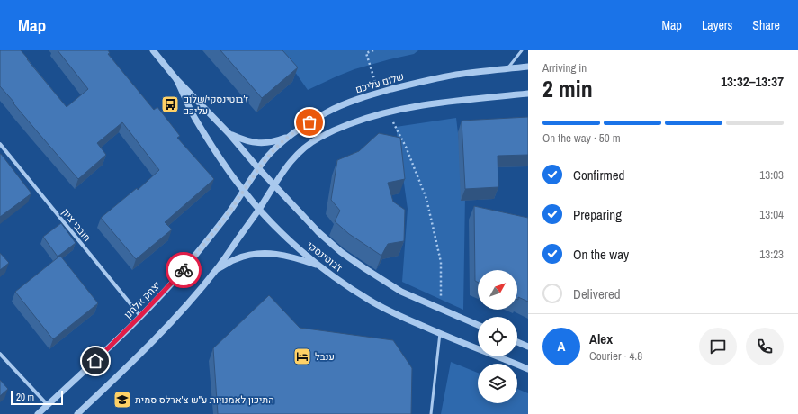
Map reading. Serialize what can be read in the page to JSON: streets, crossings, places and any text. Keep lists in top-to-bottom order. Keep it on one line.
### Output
{"streets":{"street":["שלום עליכם","חובבי ציון","ז'בוטינסקי","יצחק אלחנן"]},"crossings":[["שלום עליכם","ז'בוטינסקי"],["שלום עליכם","יצחק אלחנן"],["חובבי ציון","יצחק אלחנן"],["ז'בוטינסקי","יצחק אלחנן"]],"places":{"bus stop":["ז׳בוטינסקי/שלום עליכם"],"hotel":["ענבל"],"school or university":["התיכון לאמנויות ע\"ש צ'ארלס סמית"]},"scale_bar":"20 m","north":"top right","page":{"header":"Map","nav":["Map","Layers","Share"],"heading":["2 min","Arriving in","13:32–13:37"],"panel":["Alex","Courier · 4.8"],"bar":"On the way · 50 m","list":[["Confirmed","13:03"],["Preparing","13:04"],["On the way","13:23"],"Delivered"],"round":"A","scale":"20 m"}}
